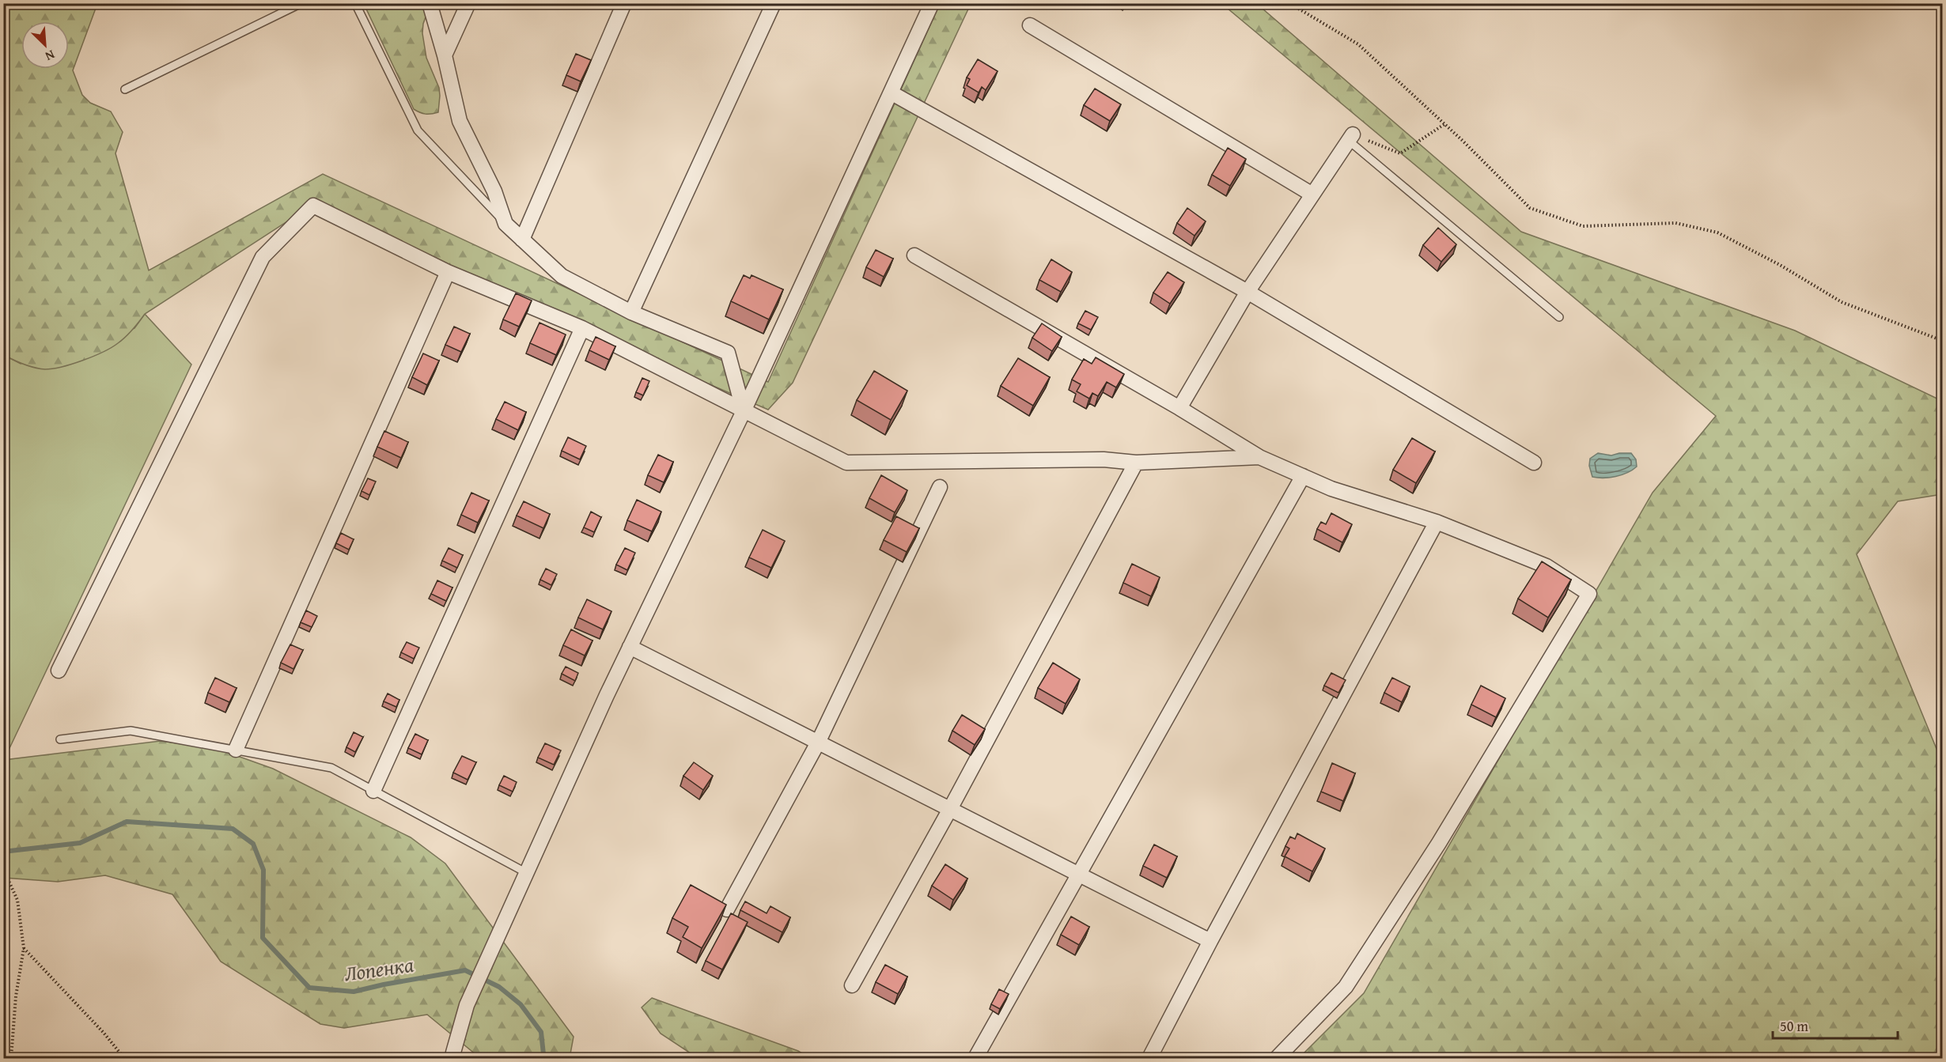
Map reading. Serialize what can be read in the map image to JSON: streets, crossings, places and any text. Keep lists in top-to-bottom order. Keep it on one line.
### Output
{"water":["Лопенка"],"scale_bar":"50 m","north":"bottom right"}
